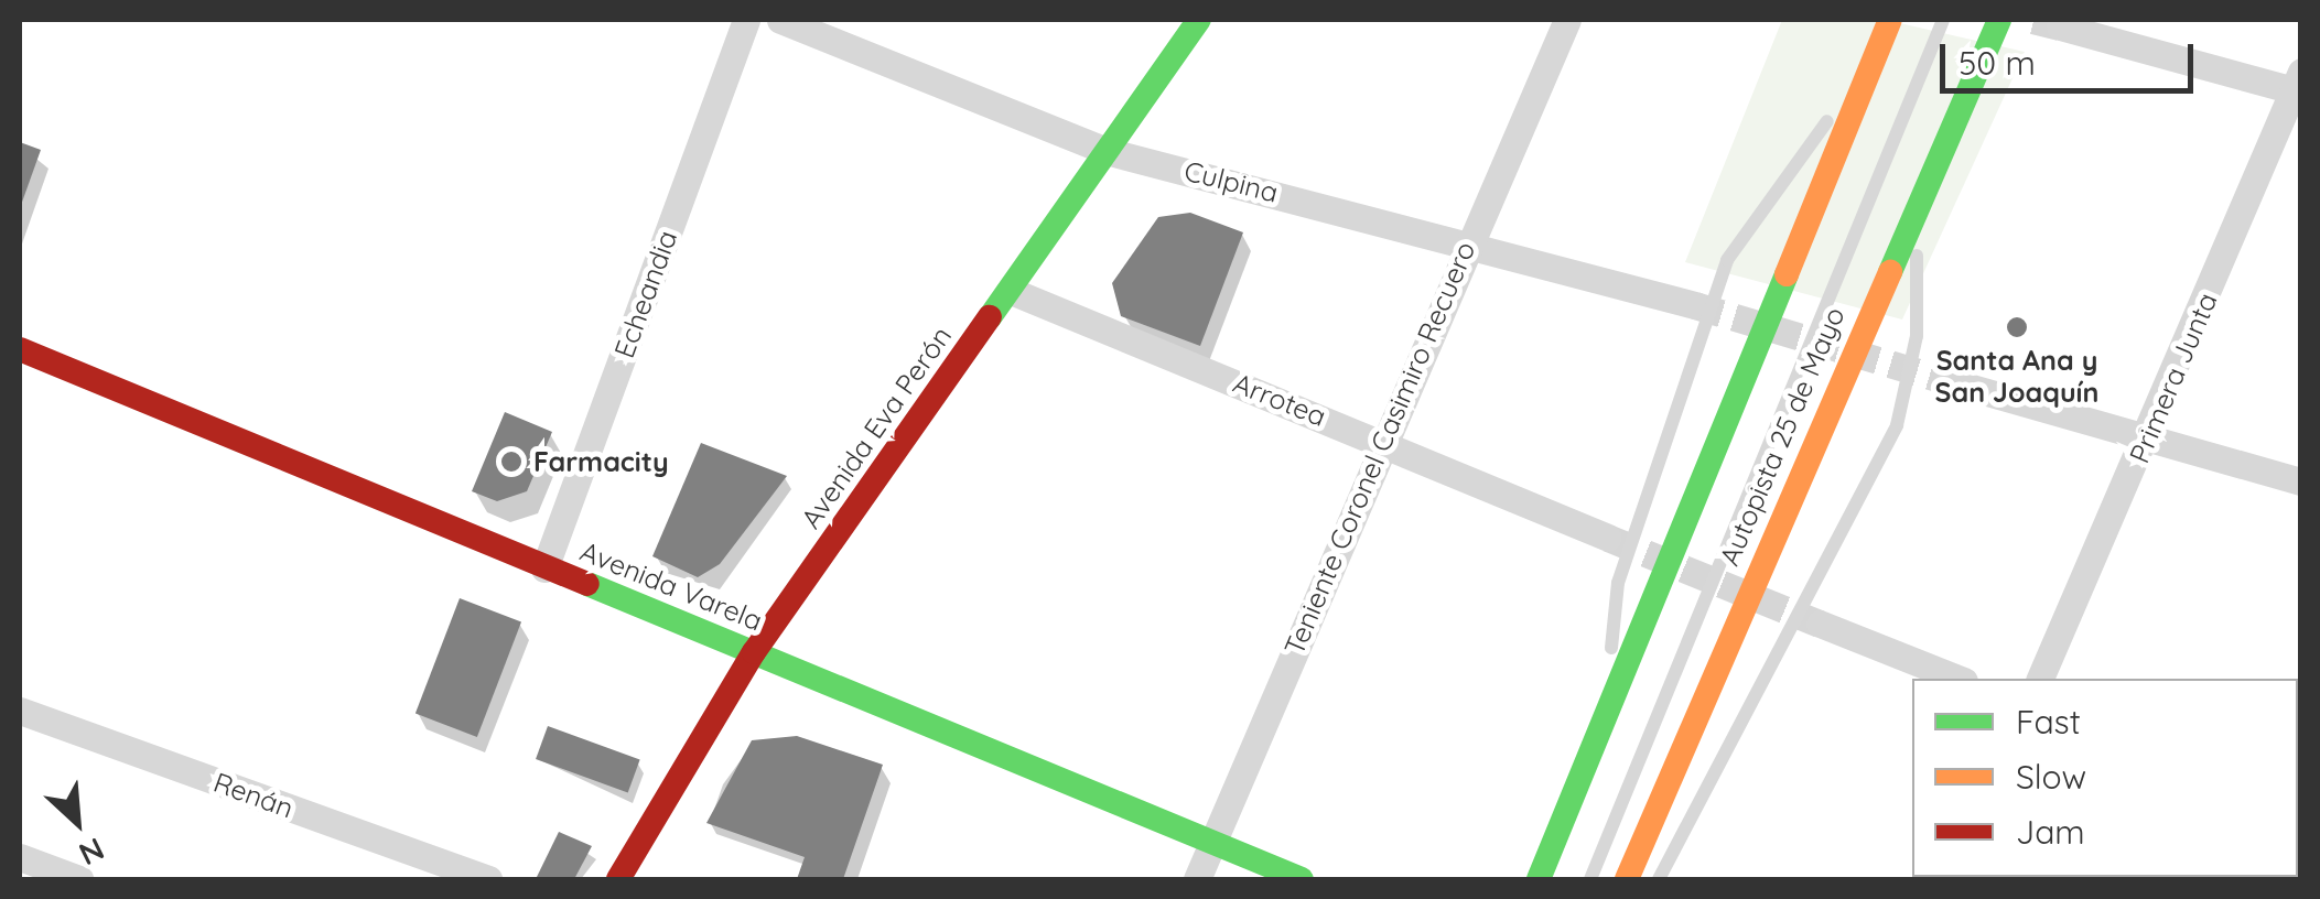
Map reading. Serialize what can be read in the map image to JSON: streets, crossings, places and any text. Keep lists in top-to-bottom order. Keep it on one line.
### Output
{"streets":{"main road":["Avenida Eva Perón","Autopista 25 de Mayo","Avenida Varela"],"street":["Culpina","Echeandia","Primera Junta","Arrotea","Teniente Coronel Casimiro Recuero","Renán"]},"crossings":[["Culpina","Avenida Eva Perón"],["Culpina","Teniente Coronel Casimiro Recuero"],["Echeandia","Avenida Varela"],["Arrotea","Avenida Eva Perón"],["Arrotea","Teniente Coronel Casimiro Recuero"],["Avenida Eva Perón","Avenida Varela"],["Teniente Coronel Casimiro Recuero","Avenida Varela"]],"places":["Santa Ana y San Joaquín","Farmacity"],"legend":["Fast","Slow","Jam"],"scale_bar":"50 m","north":"bottom right"}
